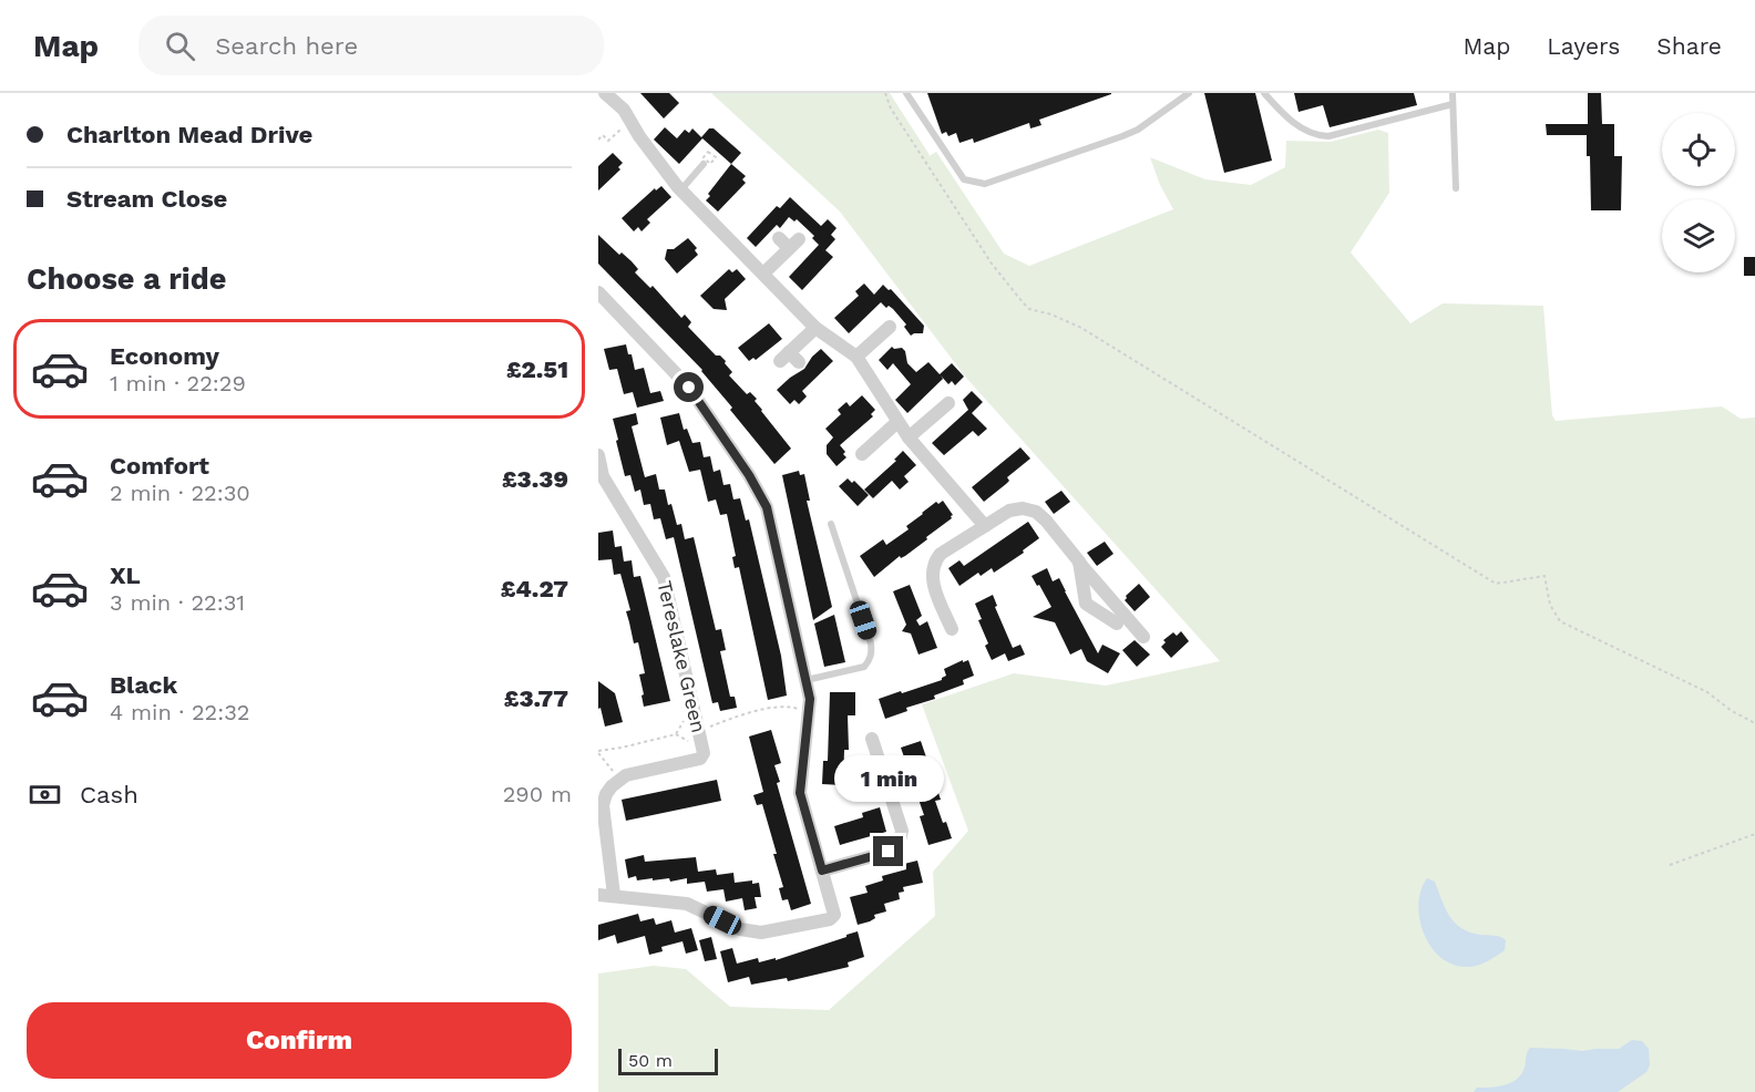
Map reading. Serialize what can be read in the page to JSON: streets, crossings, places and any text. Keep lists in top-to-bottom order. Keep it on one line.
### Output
{"streets":{"street":["Tereslake Green"]},"scale_bar":"50 m","page":{"header":"Map","search":"Search here","nav":["Map","Layers","Share"],"banner":["Charlton Mead Drive","Stream Close"],"heading":"Choose a ride","list":[{"name":"Economy","note":"1 min · 22:29","value":"£2.51"},{"name":"Comfort","note":"2 min · 22:30","value":"£3.39"},{"name":"XL","note":"3 min · 22:31","value":"£4.27"},{"name":"Black","note":"4 min · 22:32","value":"£3.77"}],"bubble":"1 min","pay":["Cash","290 m"],"buttons":"Confirm","scale":"50 m"}}
